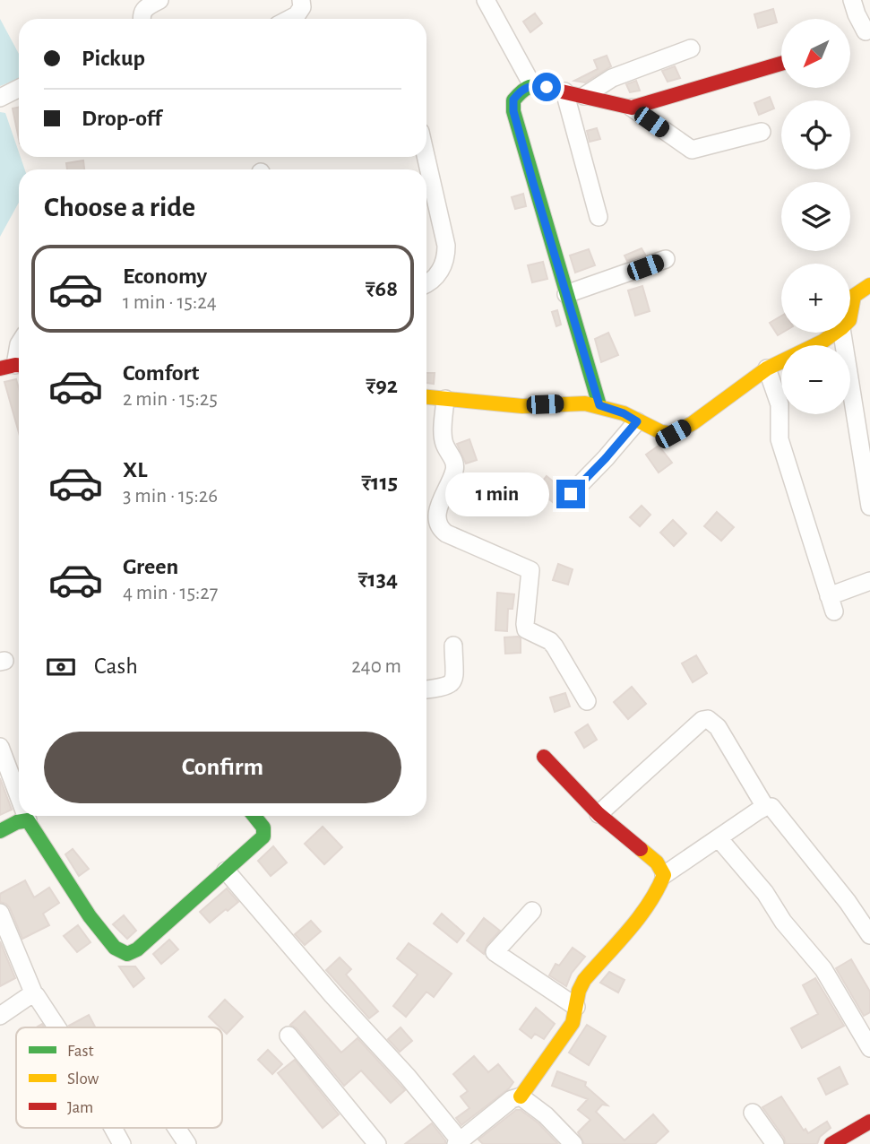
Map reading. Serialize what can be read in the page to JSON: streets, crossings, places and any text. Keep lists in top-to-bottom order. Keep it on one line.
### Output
{"legend":["Fast","Slow","Jam"],"north":"bottom left","page":{"map_buttons":["+","−"],"banner":["Pickup","Drop-off"],"heading":"Choose a ride","list":[{"name":"Economy","note":"1 min · 15:24","value":"₹68"},{"name":"Comfort","note":"2 min · 15:25","value":"₹92"},{"name":"XL","note":"3 min · 15:26","value":"₹115"},{"name":"Green","note":"4 min · 15:27","value":"₹134"}],"bubble":"1 min","pay":["Cash","240 m"],"buttons":"Confirm"}}
